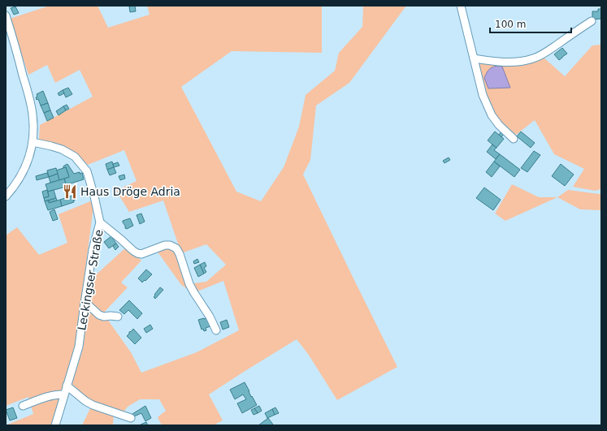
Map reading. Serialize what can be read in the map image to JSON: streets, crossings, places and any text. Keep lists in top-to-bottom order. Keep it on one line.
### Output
{"streets":{"street":["Leckingser Straße"]},"places":{"restaurant":["Haus Dröge Adria"]},"scale_bar":"100 m"}
